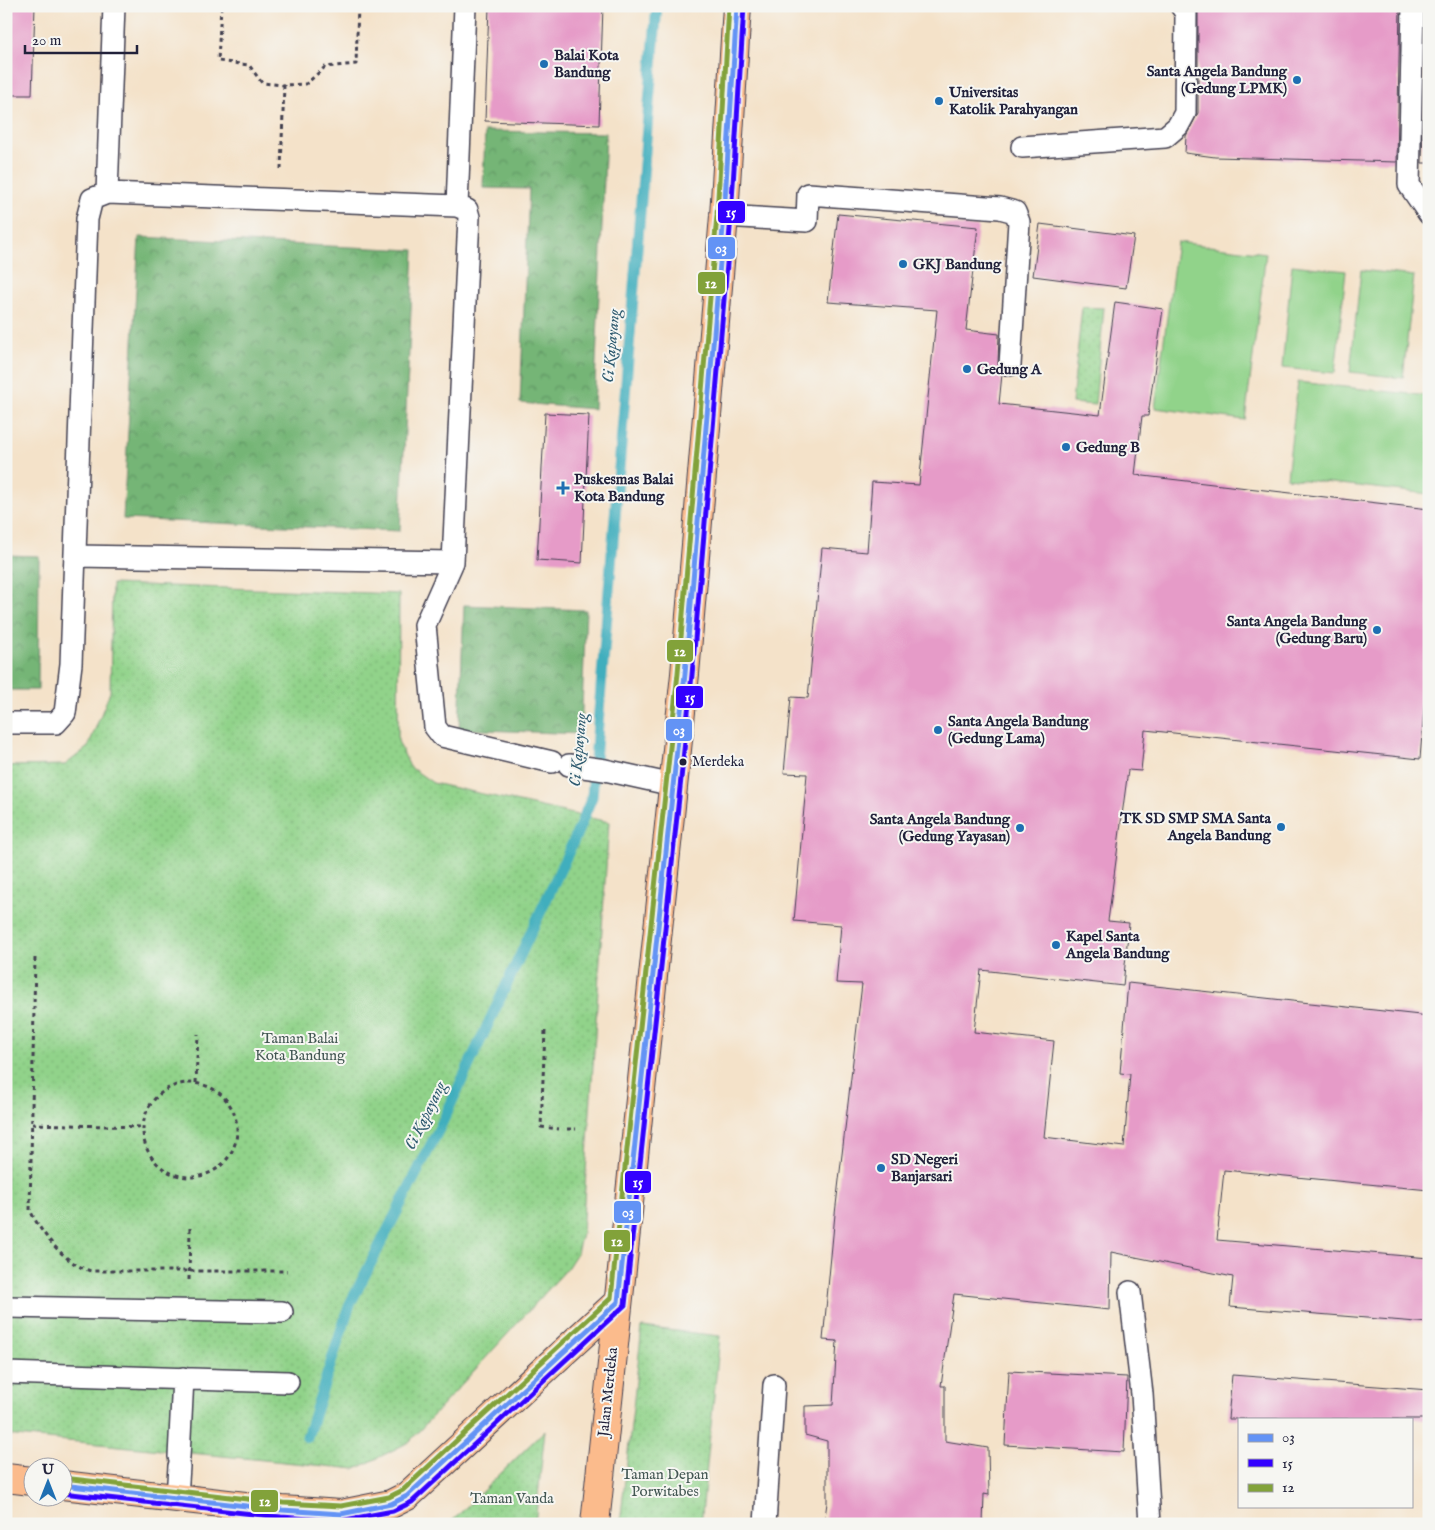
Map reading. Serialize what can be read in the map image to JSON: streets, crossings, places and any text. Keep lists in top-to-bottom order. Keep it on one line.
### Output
{"streets":{"main road":["Jalan Merdeka"]},"water":["Ci Kapayang"],"parks":["Taman Balai Kota Bandung","Taman Depan Porwitabes","Taman Vanda"],"places":{"other":["Balai Kota Bandung","Santa Angela Bandung (Gedung LPMK)","Universitas Katolik Parahyangan","GKJ Bandung","Gedung A","Gedung B","Santa Angela Bandung (Gedung Baru)","Santa Angela Bandung (Gedung Lama)","Merdeka","TK SD SMP SMA Santa Angela Bandung","Santa Angela Bandung (Gedung Yayasan)","Kapel Santa Angela Bandung","SD Negeri Banjarsari"],"health":["Puskesmas Balai Kota Bandung"]},"lines":["transit line 03","transit line 15","transit line 12"],"legend":["03","15","12"],"scale_bar":"20 m","north":"top"}
